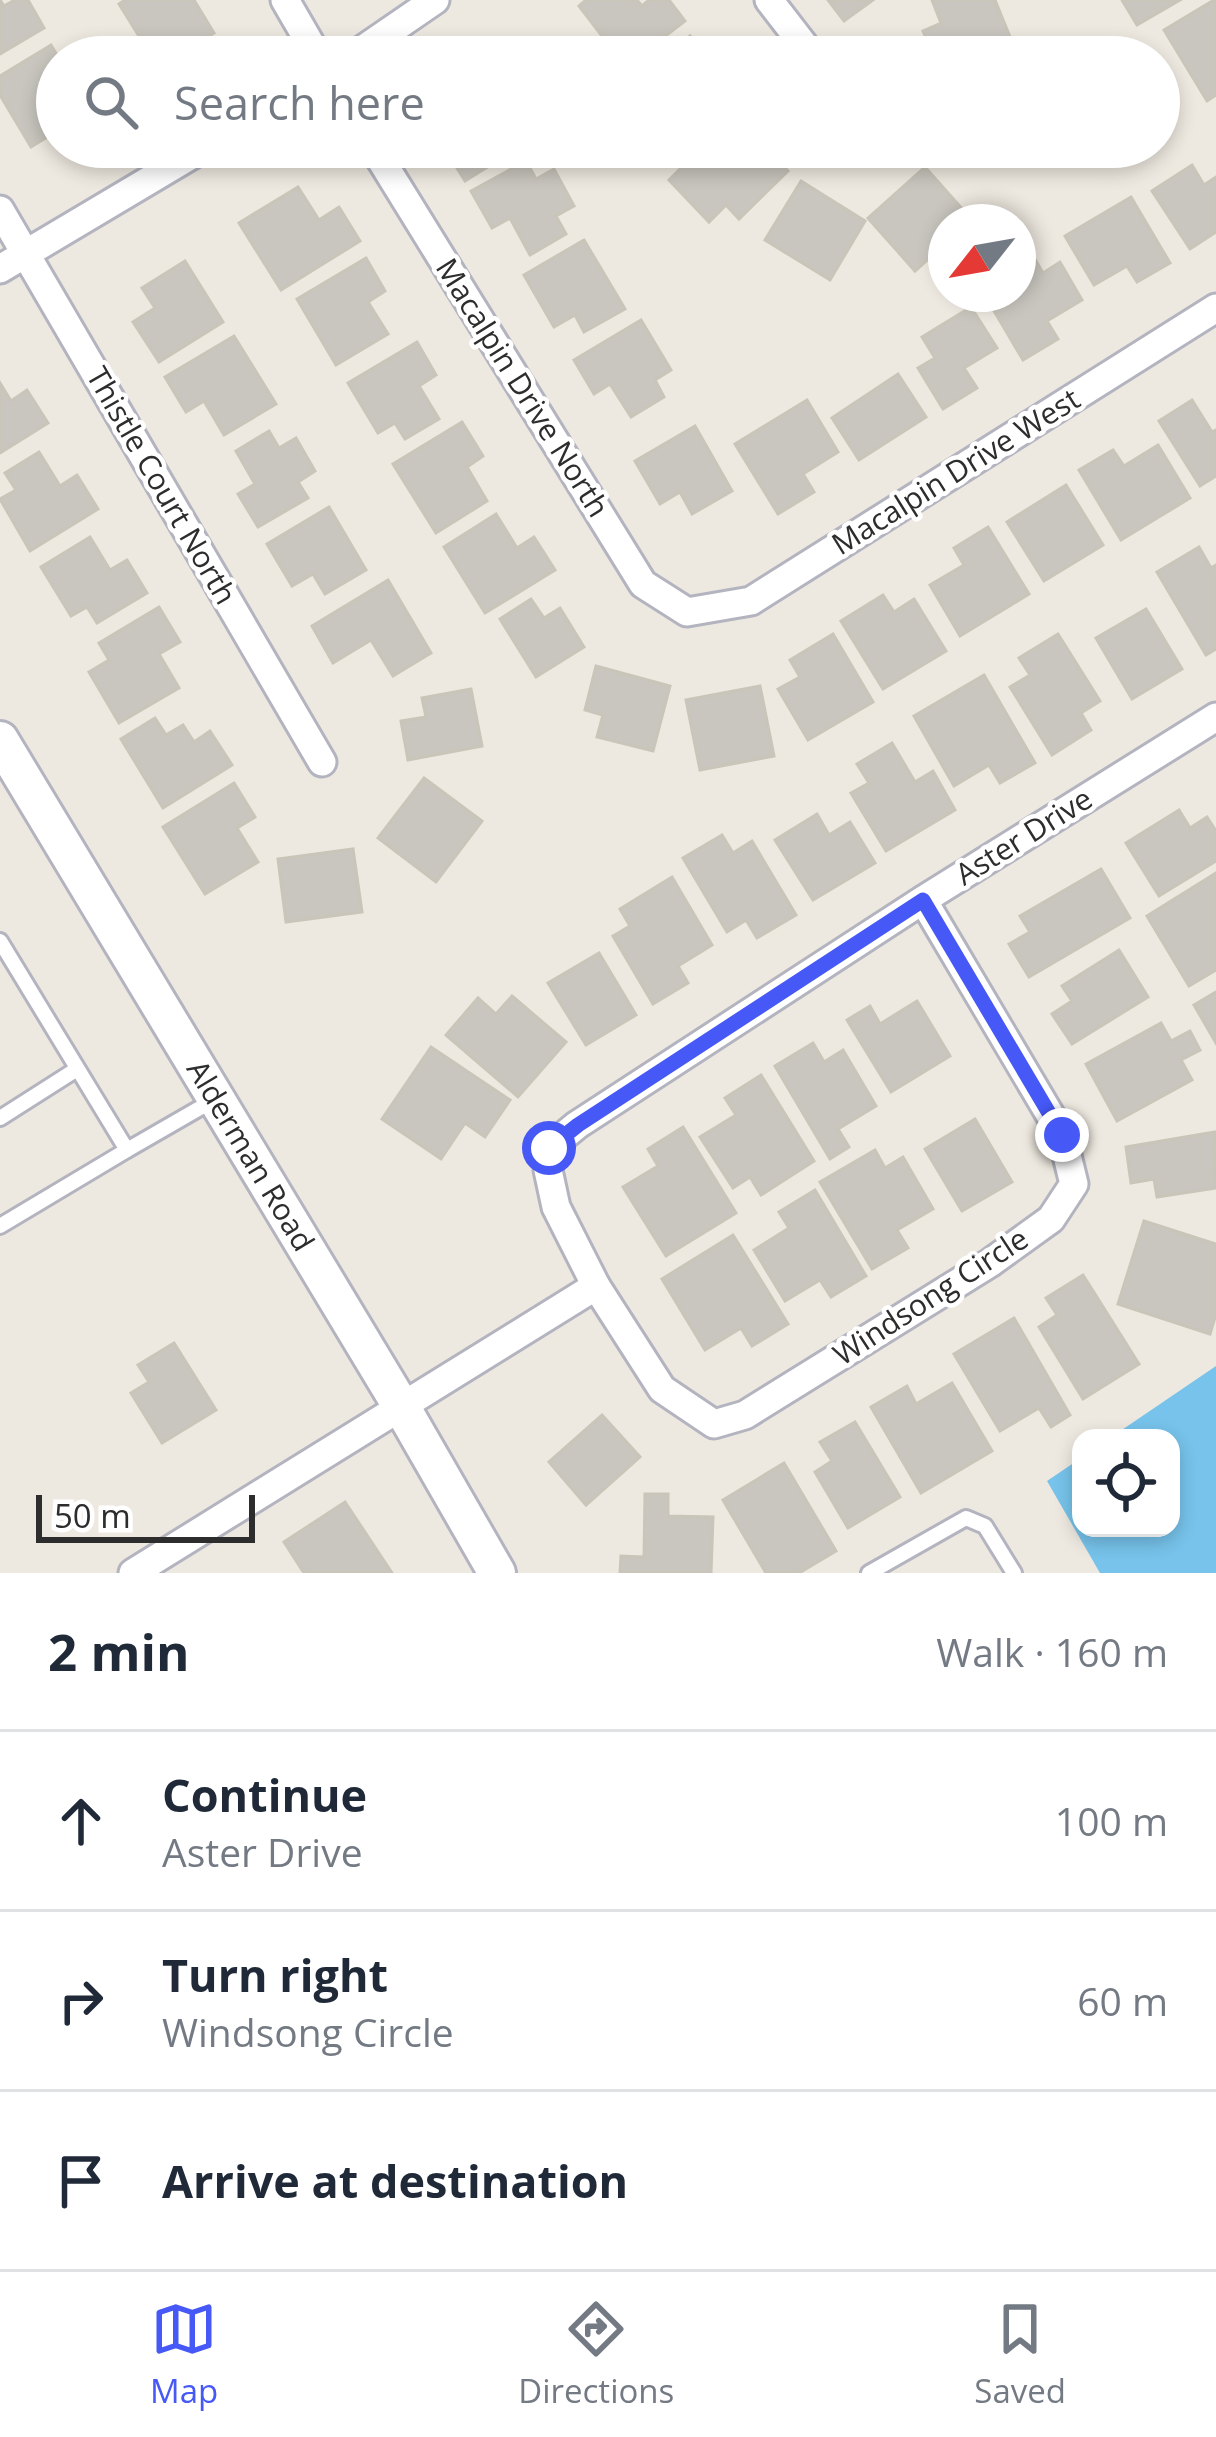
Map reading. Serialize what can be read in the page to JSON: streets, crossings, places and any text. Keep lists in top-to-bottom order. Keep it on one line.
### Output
{"streets":{"street":["Macalpin Drive North","Macalpin Drive West","Thistle Court North","Aster Drive","Alderman Road","Windsong Circle"]},"crossings":[["Macalpin Drive North","Macalpin Drive West"],["Aster Drive","Windsong Circle"]],"scale_bar":"50 m","north":"bottom left","page":{"search":"Search here","scale":"50 m","heading":["2 min","Walk · 160 m"],"list":[["Continue","Aster Drive","100 m"],["Turn right","Windsong Circle","60 m"],"Arrive at destination"],"nav":["Map","Directions","Saved"]}}
